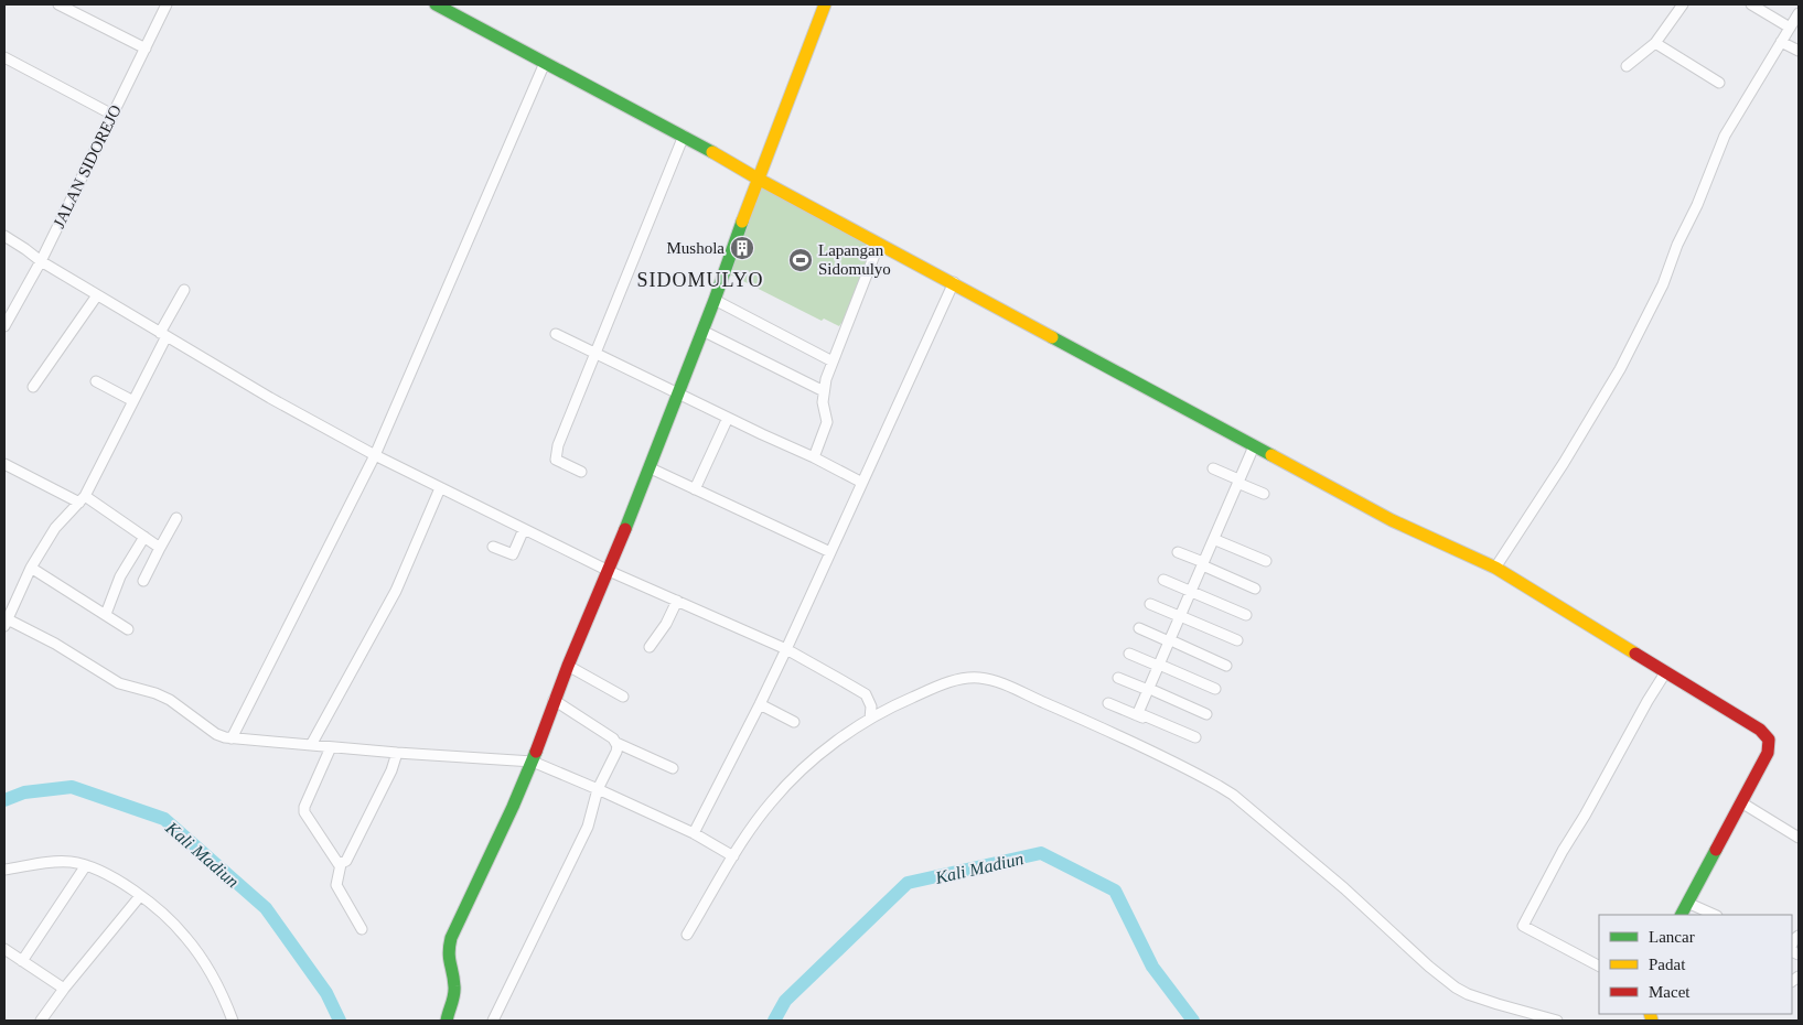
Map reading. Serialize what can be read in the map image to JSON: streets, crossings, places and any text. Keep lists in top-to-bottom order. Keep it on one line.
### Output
{"streets":{"street":["JALAN SIDOREJO"]},"districts":["SIDOMULYO"],"water":["Kali Madiun"],"places":{"building":["Mushola"],"sports":["Lapangan Sidomulyo"]},"legend":["Lancar","Padat","Macet"]}
